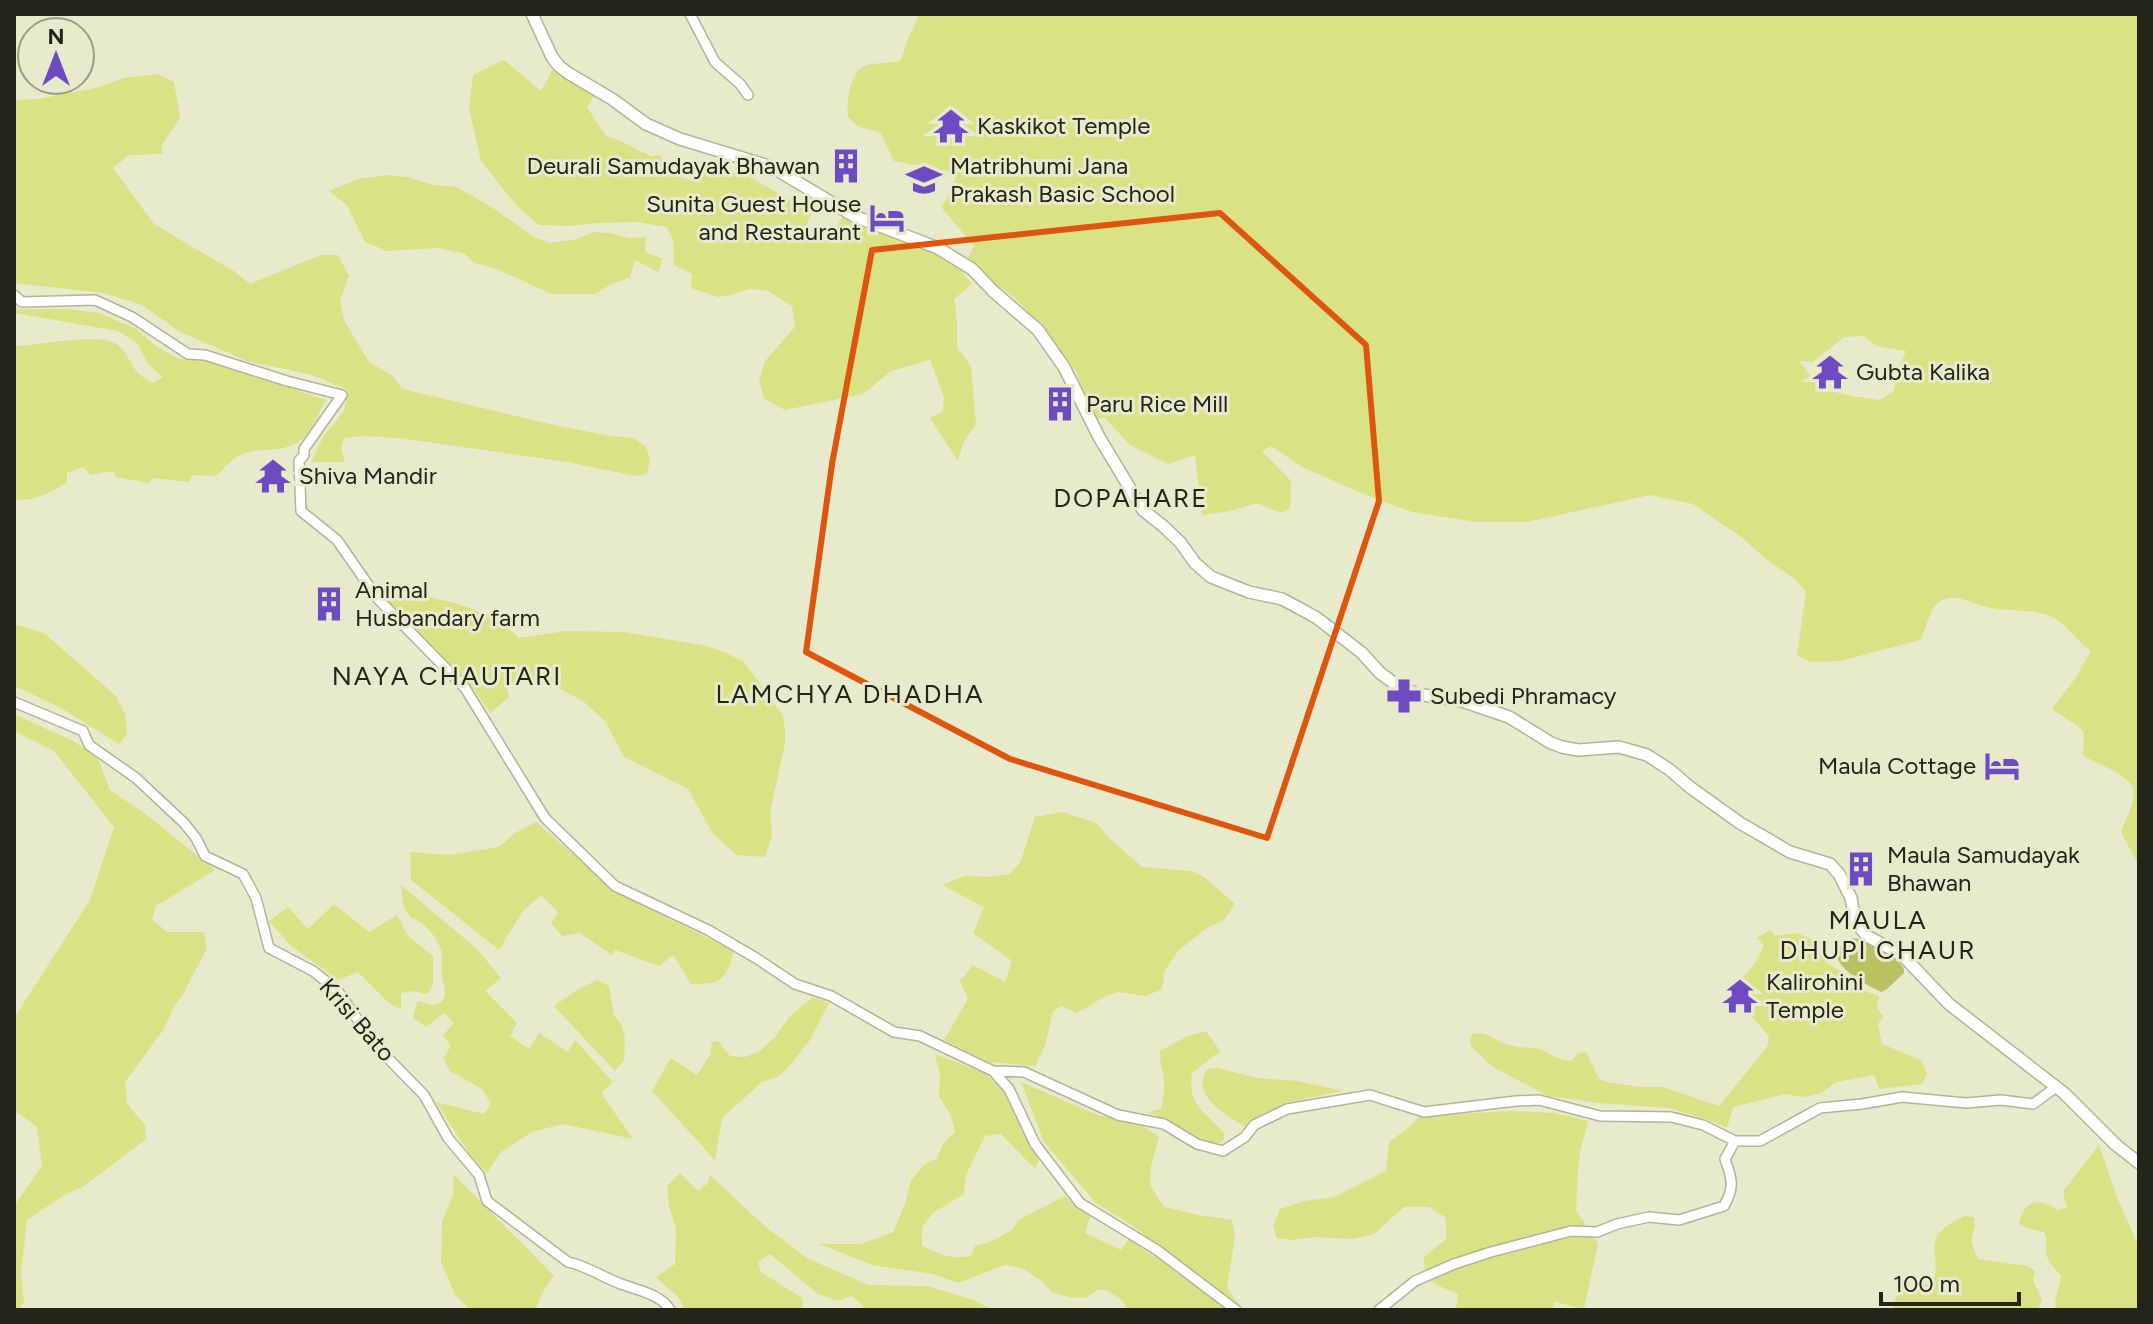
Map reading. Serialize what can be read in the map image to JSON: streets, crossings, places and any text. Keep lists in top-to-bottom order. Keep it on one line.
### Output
{"streets":{"street":["Krisi Bato"]},"districts":["DOPAHARE","NAYA CHAUTARI","LAMCHYA DHADHA","MAULA DHUPI CHAUR"],"places":{"temple":["Kaskikot Temple","Gubta Kalika","Shiva Mandir","Kalirohini Temple"],"building":["Deurali Samudayak Bhawan","Paru Rice Mill","Animal Husbandary farm","Maula Samudayak Bhawan"],"school or university":["Matribhumi Jana Prakash Basic School"],"hotel":["Sunita Guest House and Restaurant","Maula Cottage"],"pharmacy":["Subedi Phramacy"]},"scale_bar":"100 m","north":"top"}
